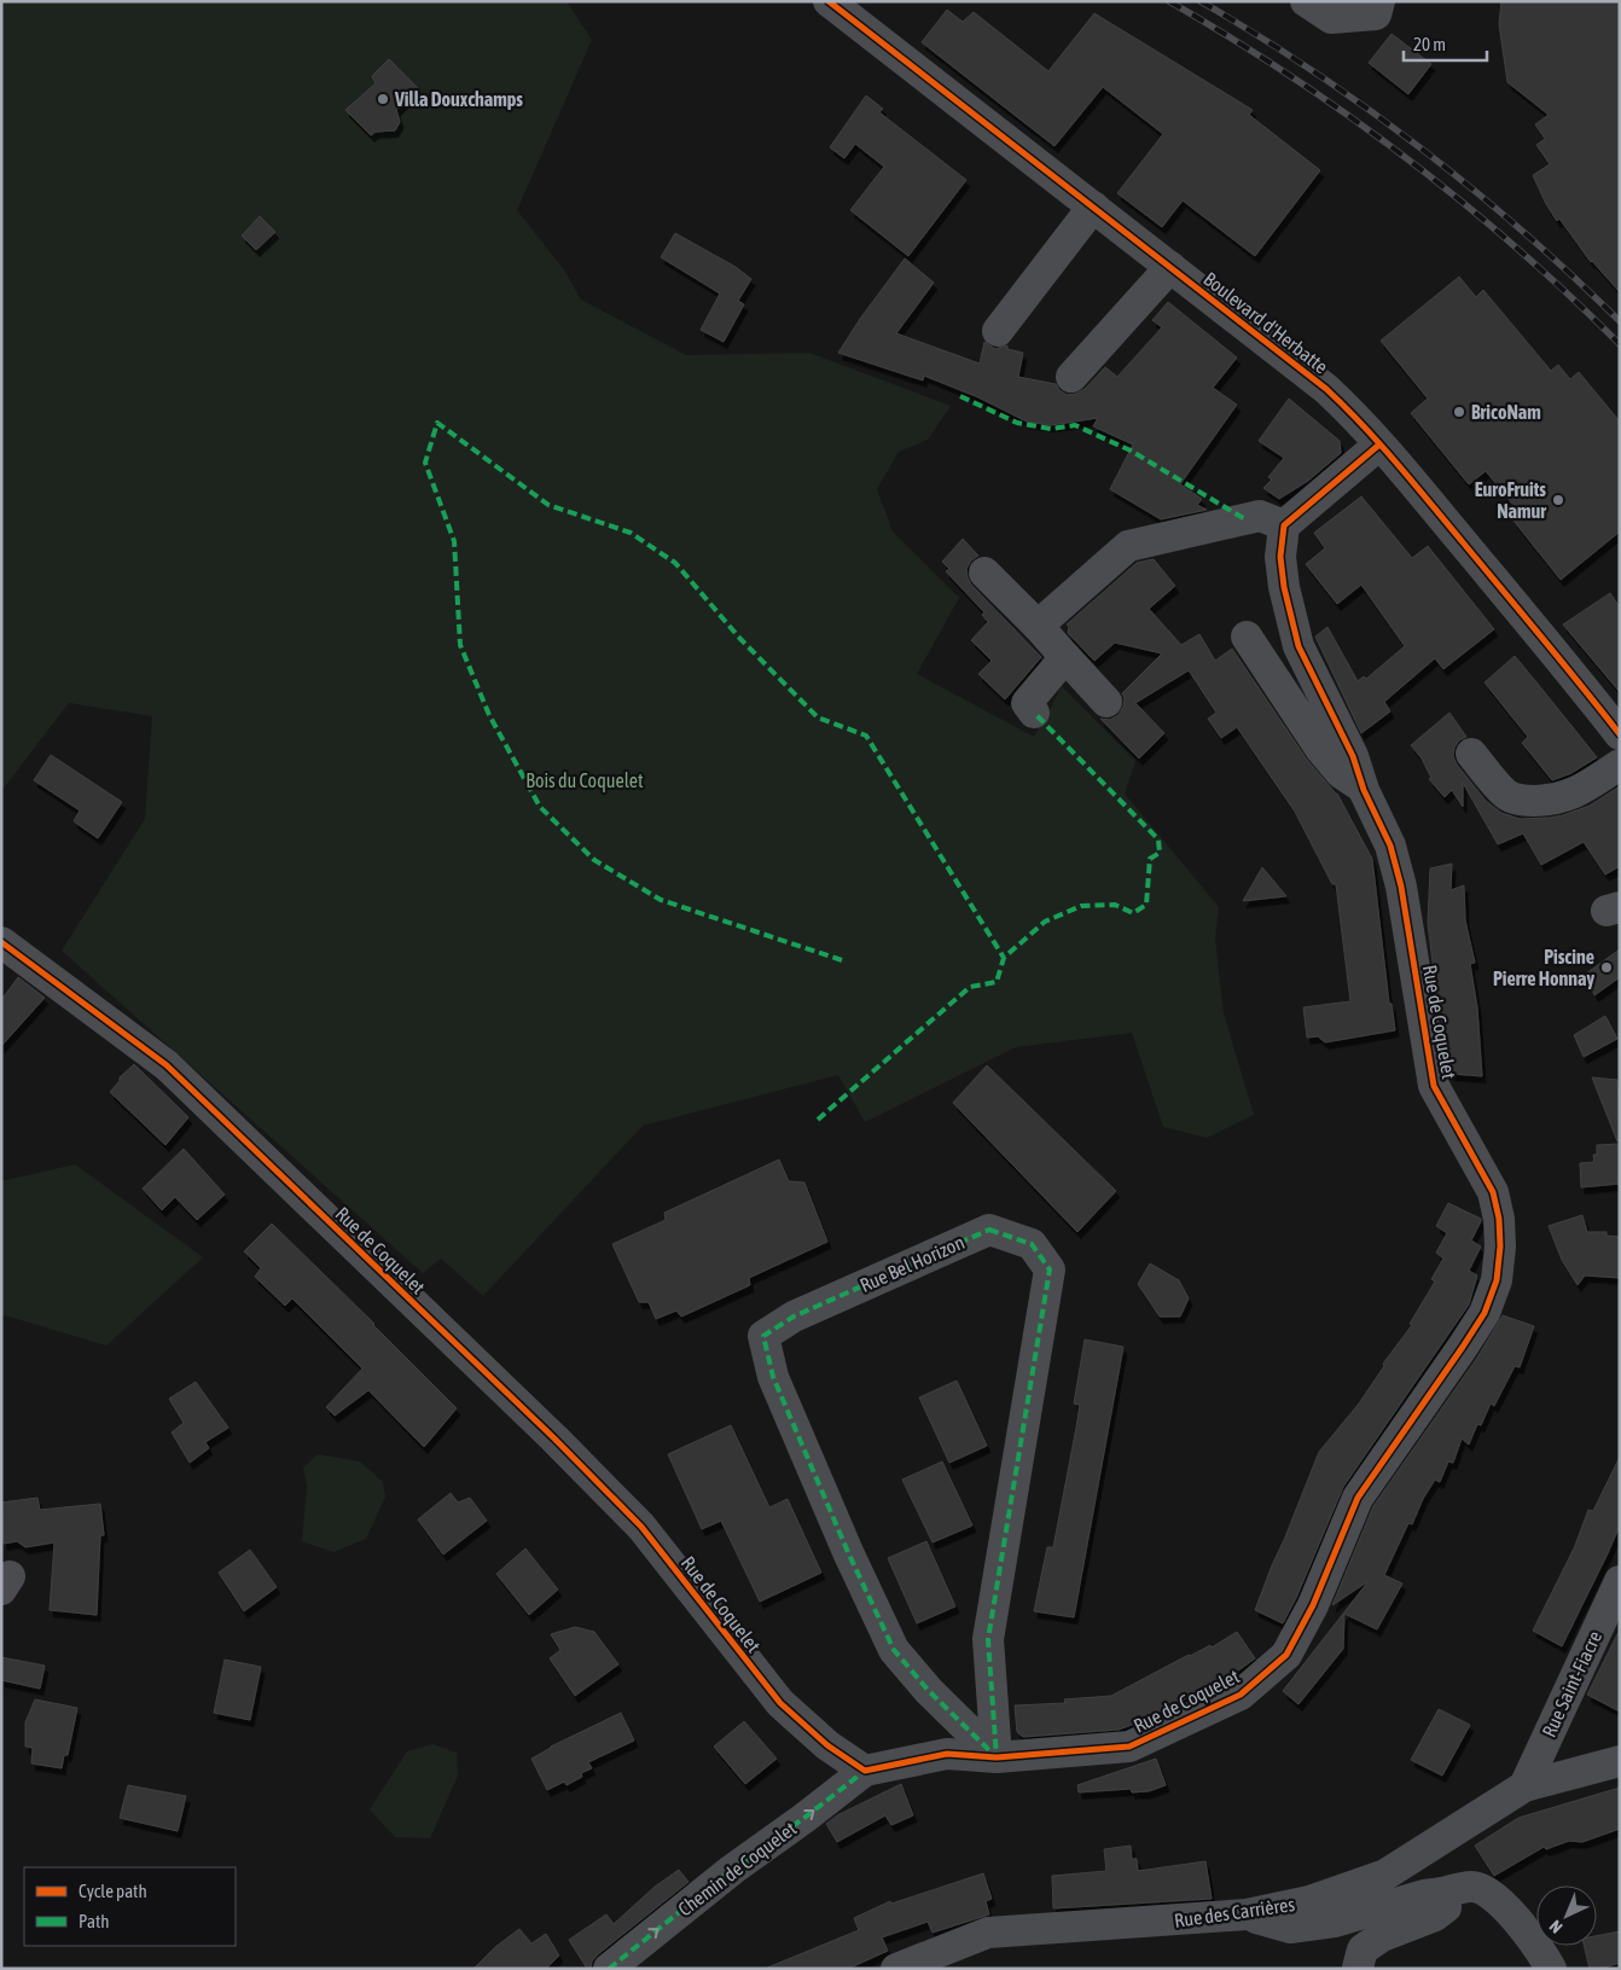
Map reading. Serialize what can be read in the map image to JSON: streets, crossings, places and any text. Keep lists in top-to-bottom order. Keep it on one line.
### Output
{"streets":{"street":["Boulevard d'Herbatte","Rue de Coquelet","Rue Bel Horizon","Rue Saint-Fiacre","Chemin de Coquelet","Rue des Carrières"]},"crossings":[["Rue de Coquelet","Rue Bel Horizon"],["Rue de Coquelet","Chemin de Coquelet"],["Rue Saint-Fiacre","Rue des Carrières"]],"one_way":["Chemin de Coquelet"],"parks":["Bois du Coquelet"],"places":["Villa Douxchamps","BricoNam","EuroFruits Namur","Piscine Pierre Honnay"],"legend":["Cycle path","Path"],"scale_bar":"20 m","north":"bottom left"}
